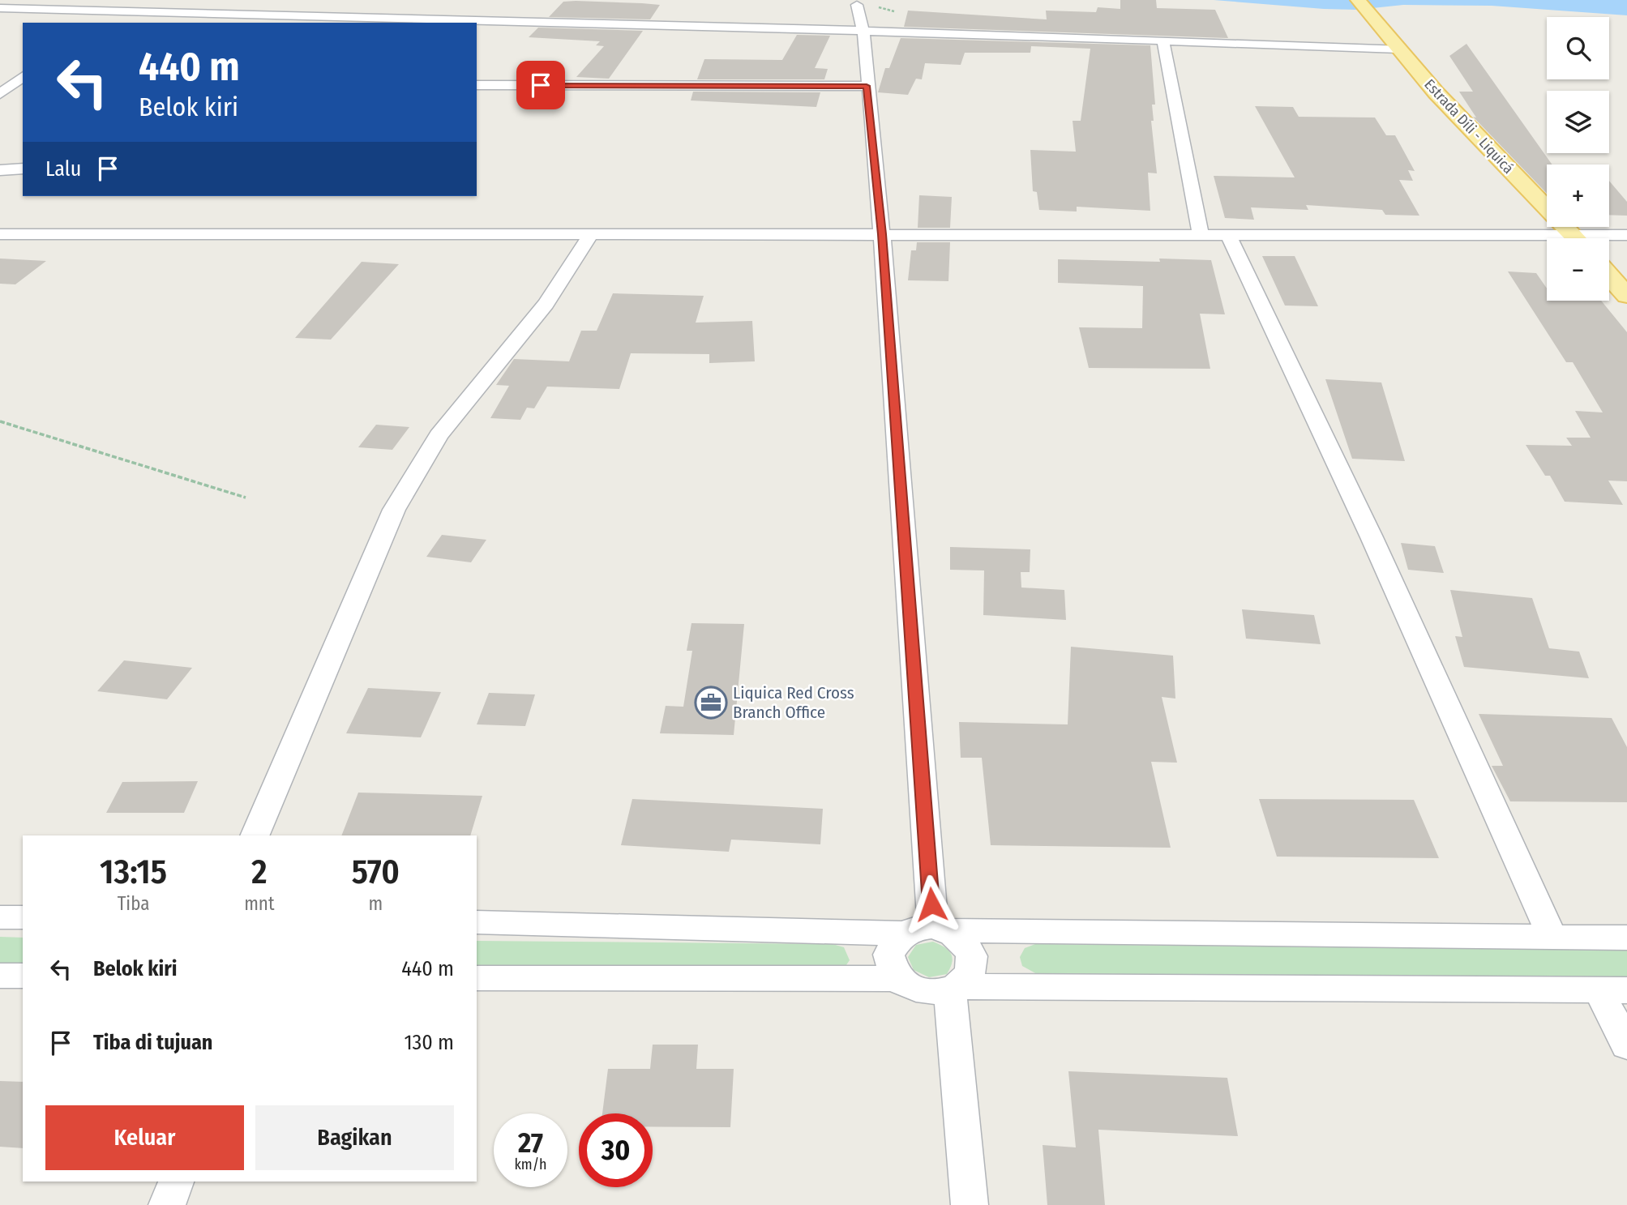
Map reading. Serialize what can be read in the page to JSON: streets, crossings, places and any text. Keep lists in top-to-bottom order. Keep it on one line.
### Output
{"streets":{"main road":["Estrada Díli - Liquicá"]},"places":{"office":["Liquica Red Cross Branch Office"]},"page":{"map_buttons":["+","−"],"turn":["440 m","Belok kiri"],"then":"Lalu","eta":["13:15","Tiba","2","mnt","570","m"],"list":[{"name":"Belok kiri","value":"440 m"},{"name":"Tiba di tujuan","value":"130 m"}],"buttons":["Keluar","Bagikan"],"speed":"27 km/h","limit":"30"}}
